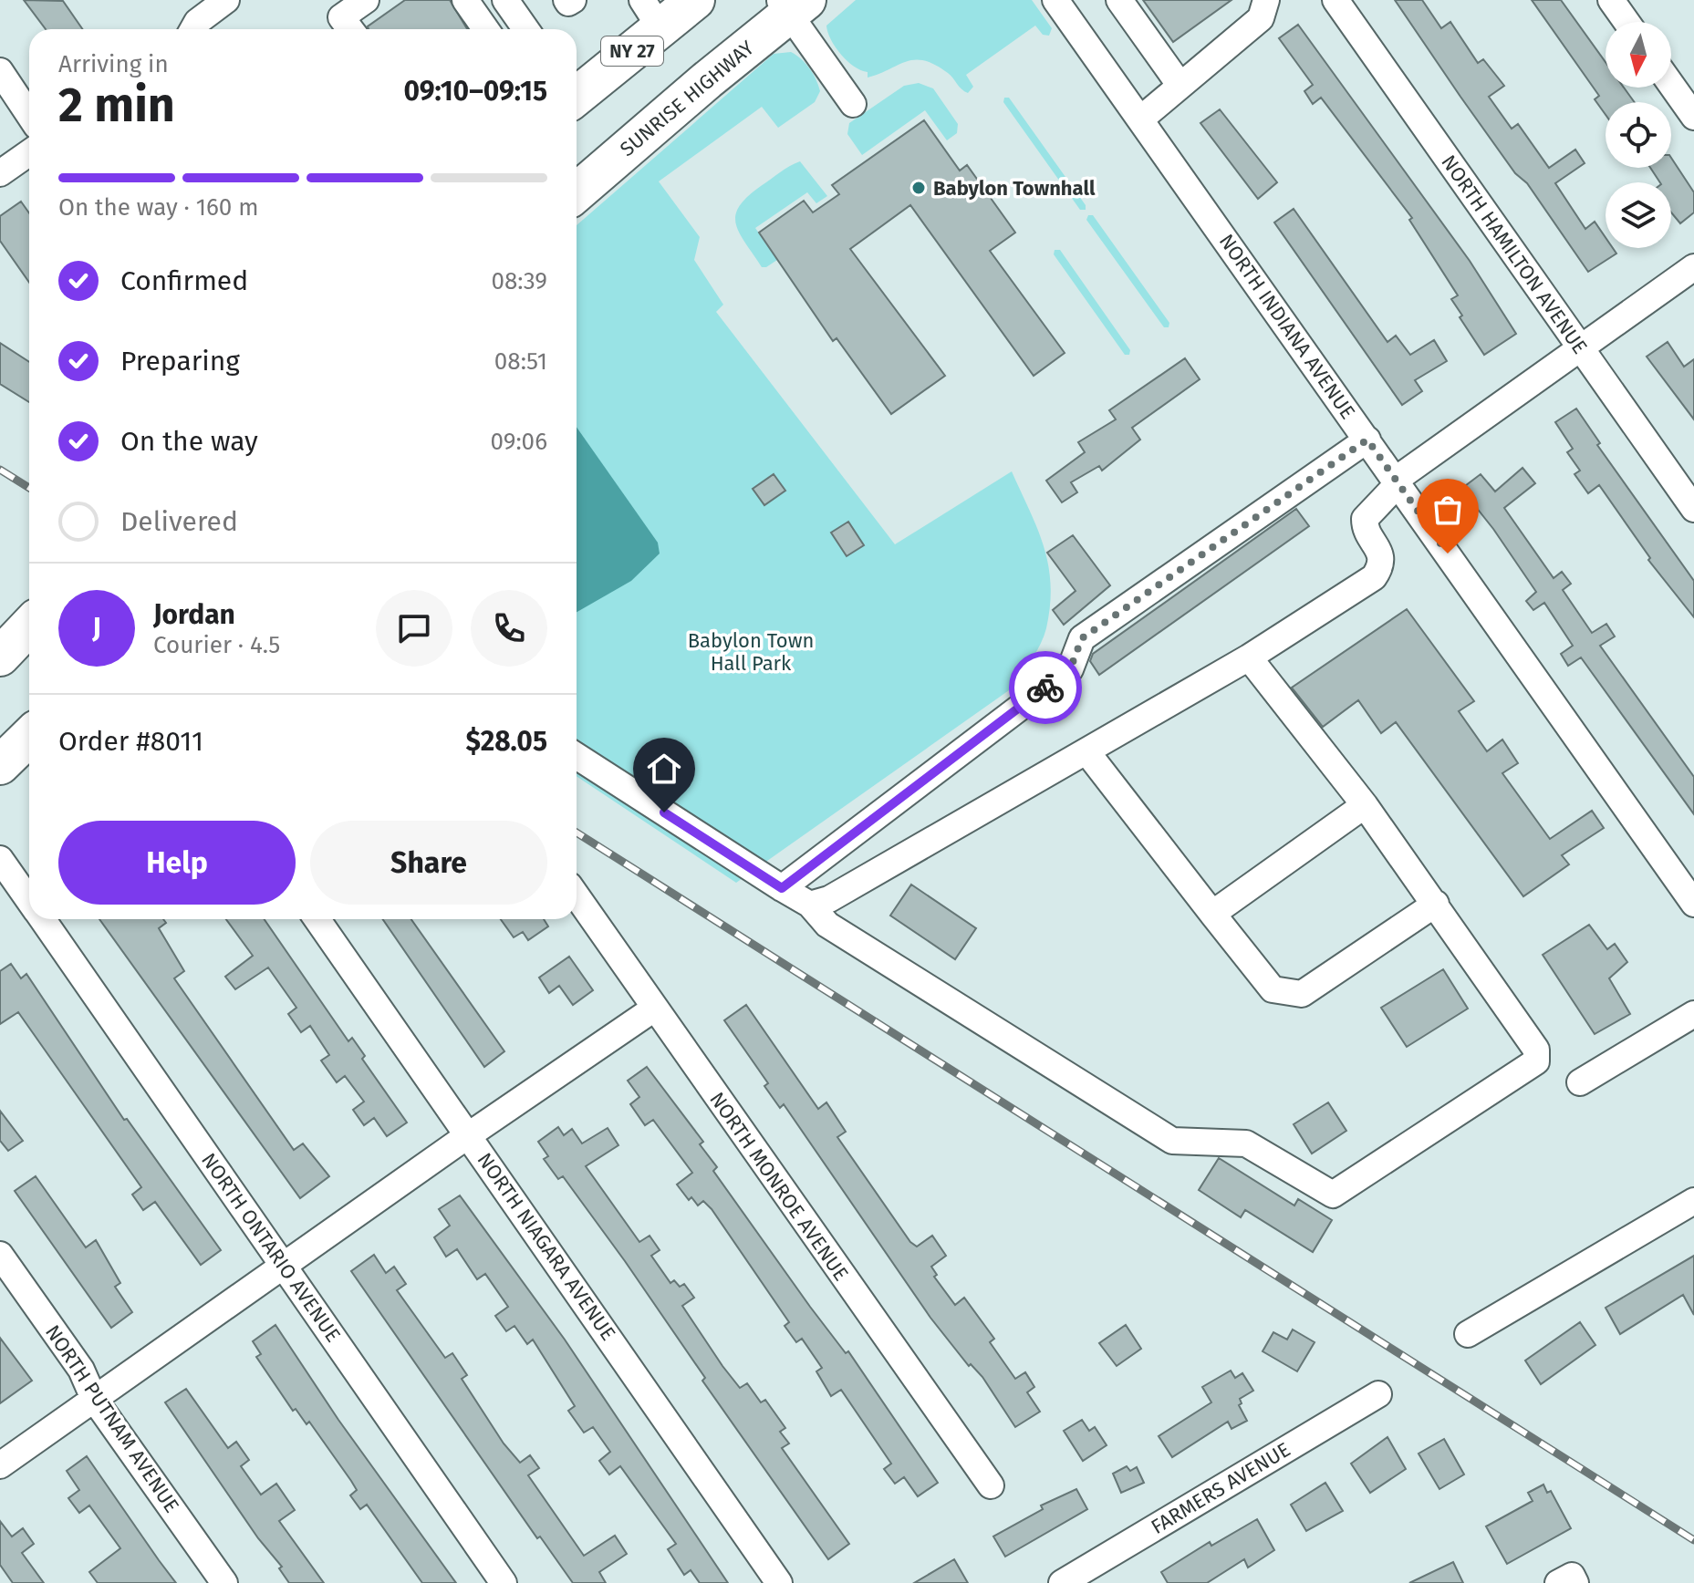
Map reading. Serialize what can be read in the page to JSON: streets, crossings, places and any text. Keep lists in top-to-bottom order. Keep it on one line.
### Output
{"streets":{"highway":["NY 27","SUNRISE HIGHWAY"],"street":["NORTH HAMILTON AVENUE","NORTH INDIANA AVENUE","NORTH MONROE AVENUE","NORTH NIAGARA AVENUE","NORTH ONTARIO AVENUE","NORTH PUTNAM AVENUE","FARMERS AVENUE"]},"parks":["Babylon Town Hall Park"],"places":["Babylon Townhall"],"north":"bottom","page":{"heading":["2 min","Arriving in","09:10–09:15"],"panel":["Jordan","Courier · 4.5","Order #8011","$28.05"],"bar":"On the way · 160 m","list":[["Confirmed","08:39"],["Preparing","08:51"],["On the way","09:06"],"Delivered"],"round":"J","buttons":["Help","Share"]}}
